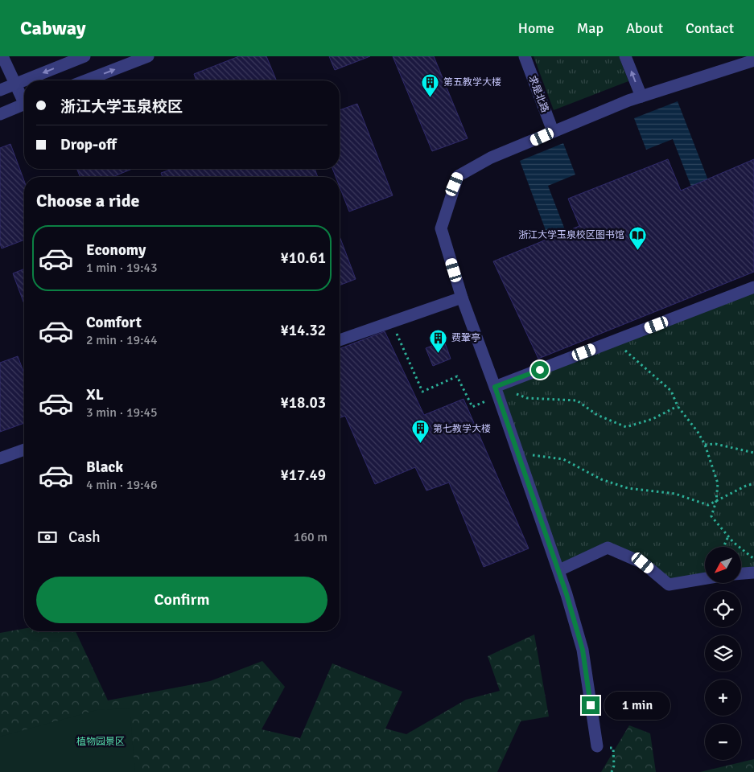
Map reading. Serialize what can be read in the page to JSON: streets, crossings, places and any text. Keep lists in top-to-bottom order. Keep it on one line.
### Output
{"streets":{"street":["求是北路"]},"parks":["植物园景区"],"places":{"building":["第五教学大楼","费鞏亭","第七教学大楼"],"library":["浙江大学玉泉校区图书馆"]},"north":"bottom left","page":{"header":"Cabway","nav":["Home","Map","About","Contact"],"banner":["浙江大学玉泉校区","Drop-off"],"heading":"Choose a ride","list":[{"name":"Economy","note":"1 min · 19:43","value":"¥10.61"},{"name":"Comfort","note":"2 min · 19:44","value":"¥14.32"},{"name":"XL","note":"3 min · 19:45","value":"¥18.03"},{"name":"Black","note":"4 min · 19:46","value":"¥17.49"}],"pay":["Cash","160 m"],"map_buttons":["+","−"],"buttons":"Confirm","bubble":"1 min"}}
